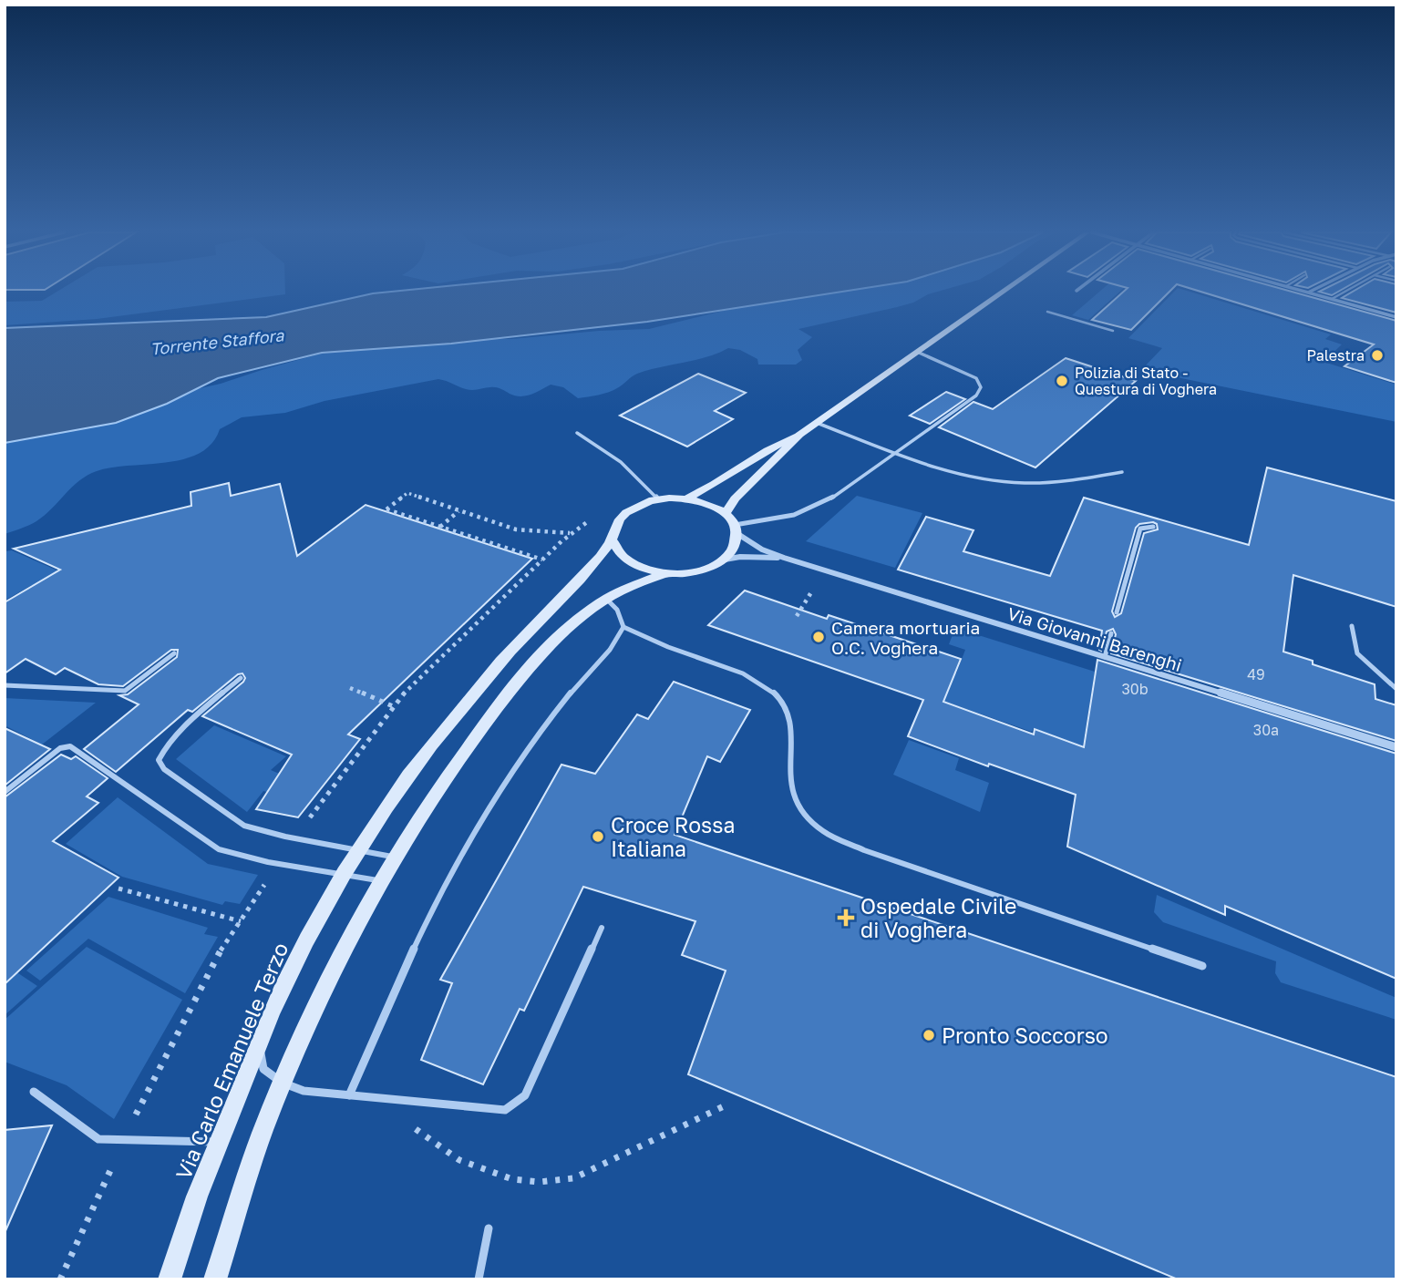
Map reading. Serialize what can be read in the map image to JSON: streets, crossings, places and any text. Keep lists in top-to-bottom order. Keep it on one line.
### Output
{"streets":{"main road":["Via Carlo Emanuele Terzo"],"street":["Via Giovanni Barenghi"]},"crossings":[["Via Giovanni Barenghi","Via Carlo Emanuele Terzo"]],"water":["Torrente Staffora"],"places":{"other":["Palestra","Polizia di Stato - Questura di Voghera","Camera mortuaria O.C. Voghera","Croce Rossa Italiana","Pronto Soccorso"],"health":["Ospedale Civile di Voghera"]},"house_numbers":["49","30b","30a"]}
